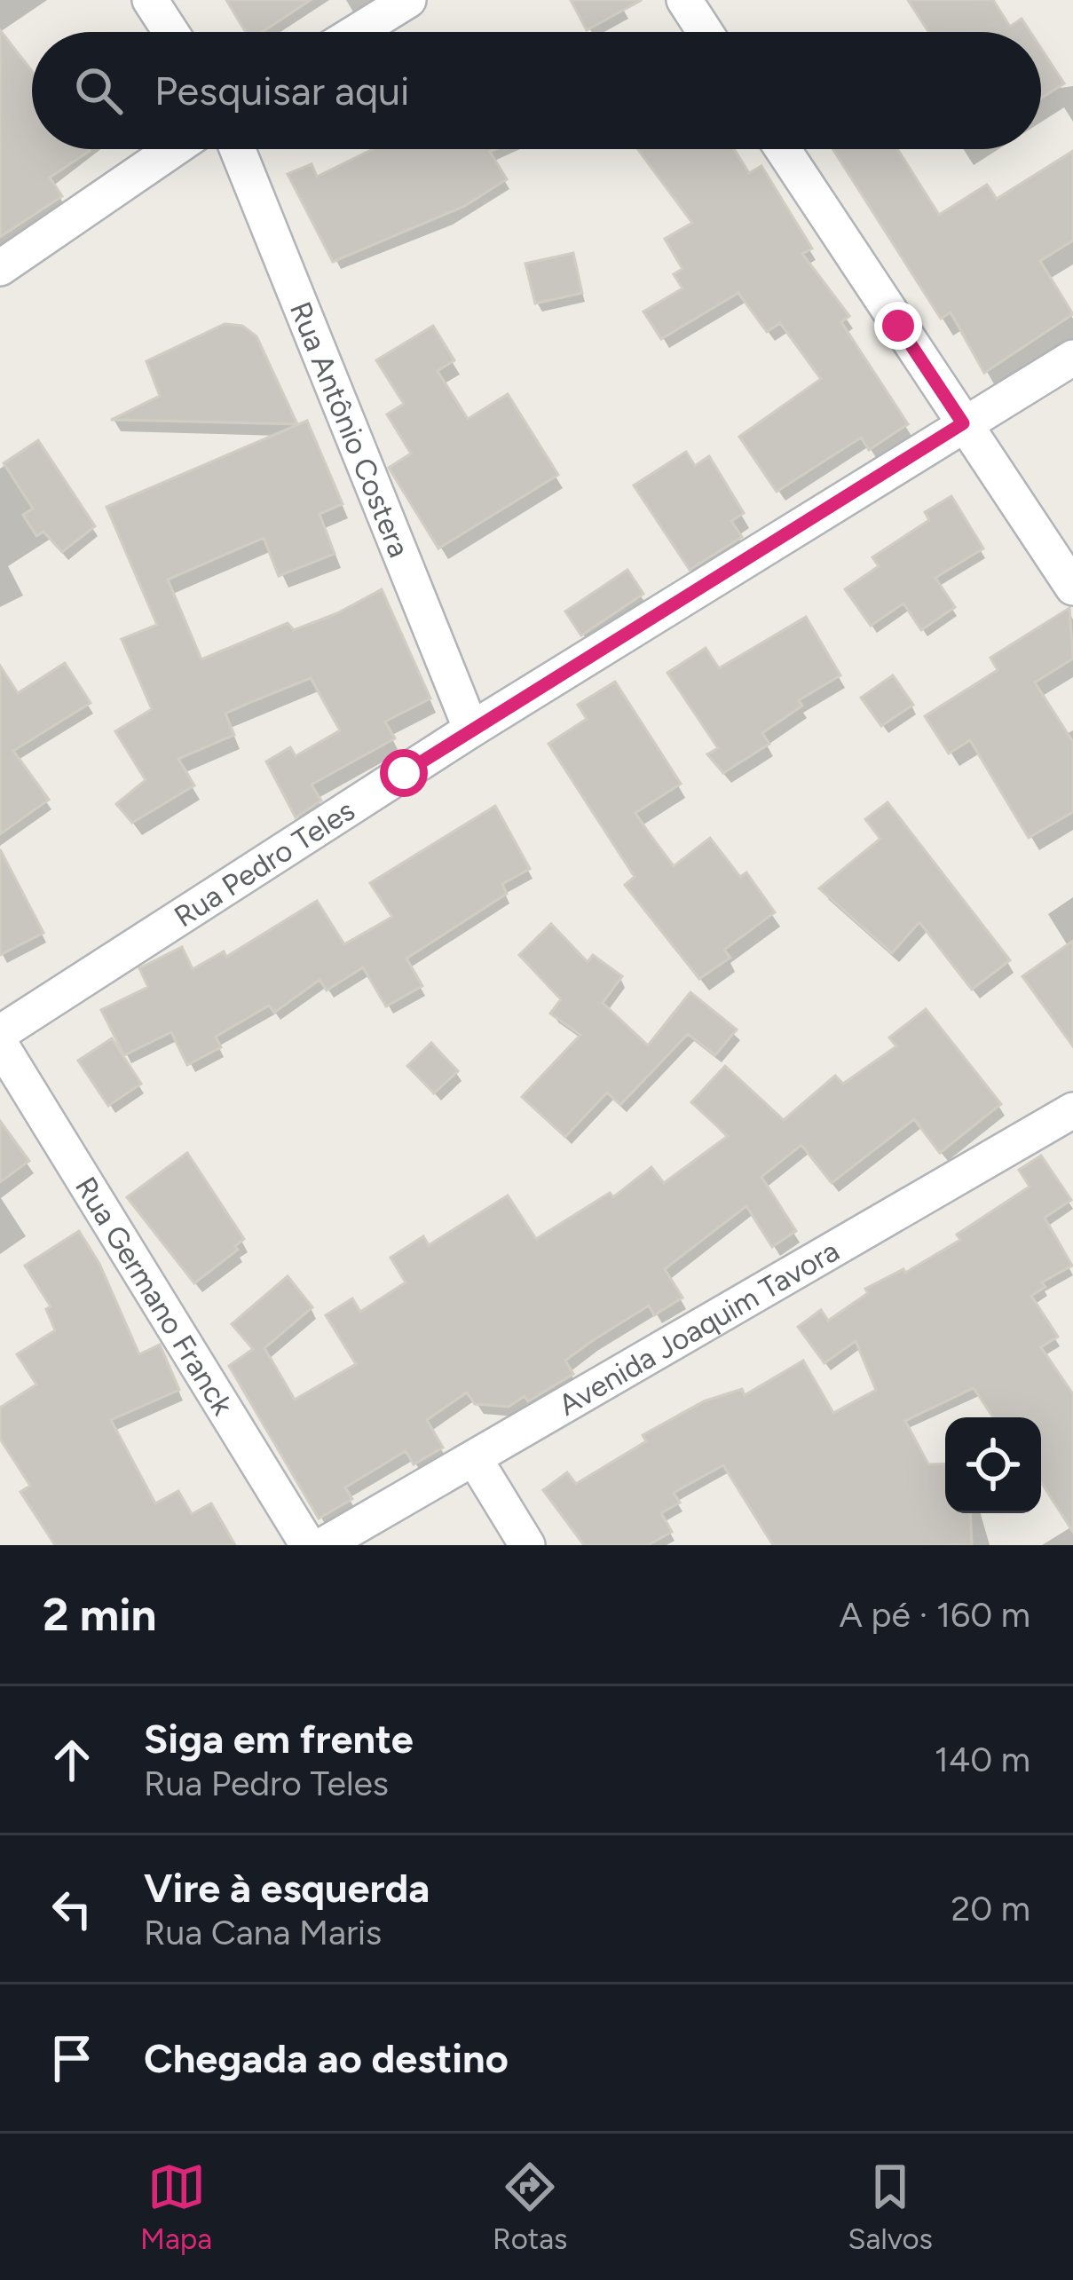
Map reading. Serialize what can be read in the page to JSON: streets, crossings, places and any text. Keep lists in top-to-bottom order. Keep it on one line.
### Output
{"streets":{"street":["Rua Antônio Costera","Rua Pedro Teles","Rua Germano Franck","Avenida Joaquim Tavora"]},"crossings":[["Rua Antônio Costera","Rua Pedro Teles"]],"page":{"search":"Pesquisar aqui","heading":["2 min","A pé · 160 m"],"list":[["Siga em frente","Rua Pedro Teles","140 m"],["Vire à esquerda","Rua Cana Maris","20 m"],"Chegada ao destino"],"nav":["Mapa","Rotas","Salvos"]}}
